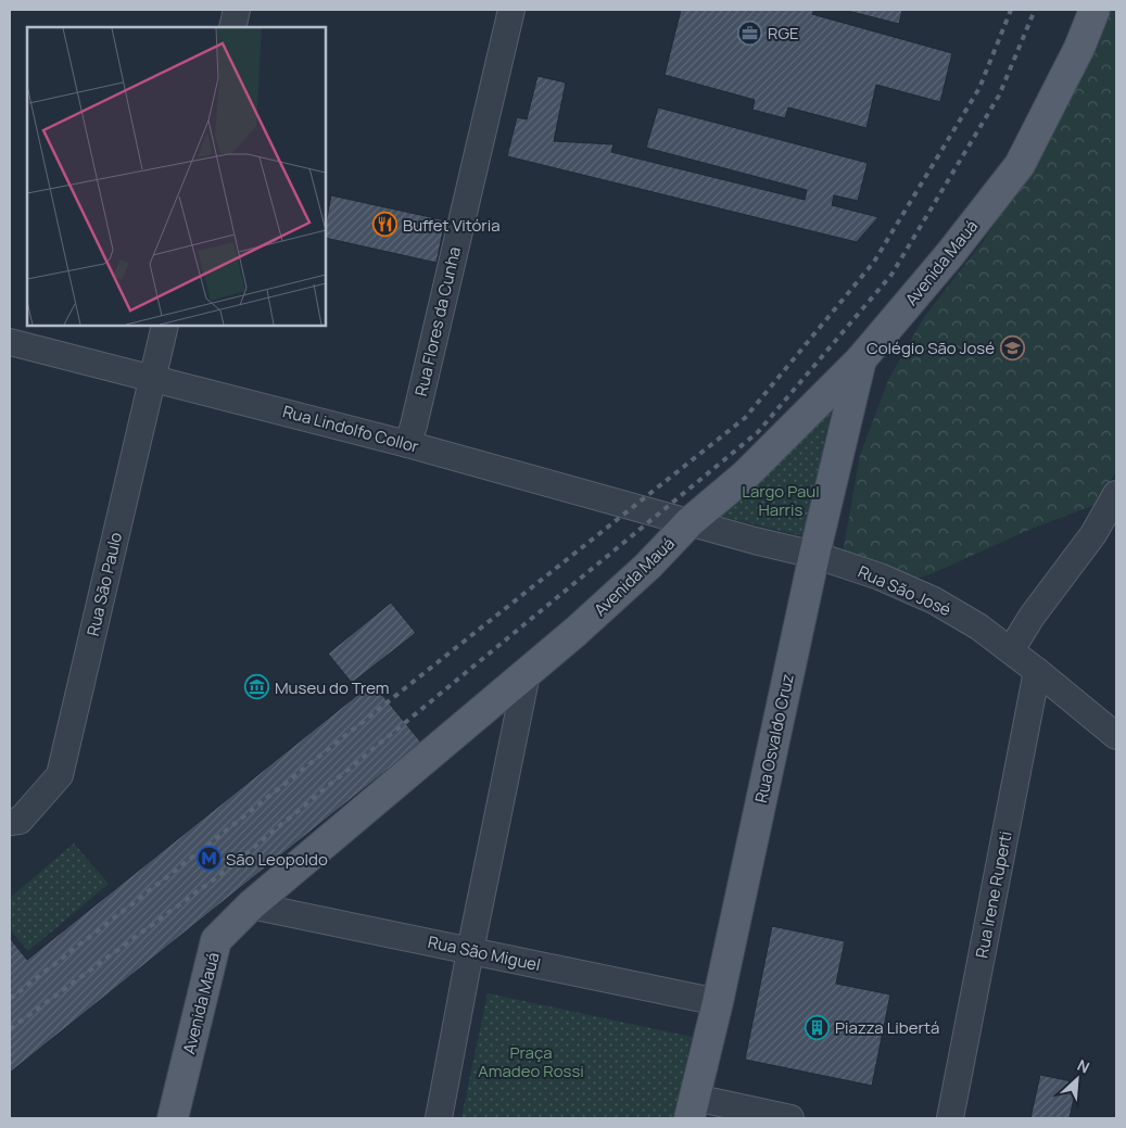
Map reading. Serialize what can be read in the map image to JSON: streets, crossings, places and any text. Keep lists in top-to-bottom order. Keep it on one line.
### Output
{"streets":{"main road":["Avenida Mauá","Rua Osvaldo Cruz"],"street":["Rua Flores da Cunha","Rua Lindolfo Collor","Rua São Paulo","Rua São José","Rua Irene Ruperti","Rua São Miguel"]},"crossings":[["Avenida Mauá","Rua Lindolfo Collor"],["Avenida Mauá","Rua São José"],["Avenida Mauá","Rua Osvaldo Cruz"],["Avenida Mauá","Rua São Miguel"],["Rua Flores da Cunha","Rua Lindolfo Collor"],["Rua Lindolfo Collor","Rua São Paulo"],["Rua Lindolfo Collor","Rua São José"],["Rua São José","Rua Osvaldo Cruz"],["Rua São José","Rua Irene Ruperti"],["Rua Osvaldo Cruz","Rua São Miguel"]],"parks":["Largo Paul Harris","Praça Amadeo Rossi"],"places":{"office":["RGE"],"restaurant":["Buffet Vitória"],"school or university":["Colégio São José"],"museum":["Museu do Trem"],"metro station":["São Leopoldo"],"building":["Piazza Libertá"]},"north":"top right"}
